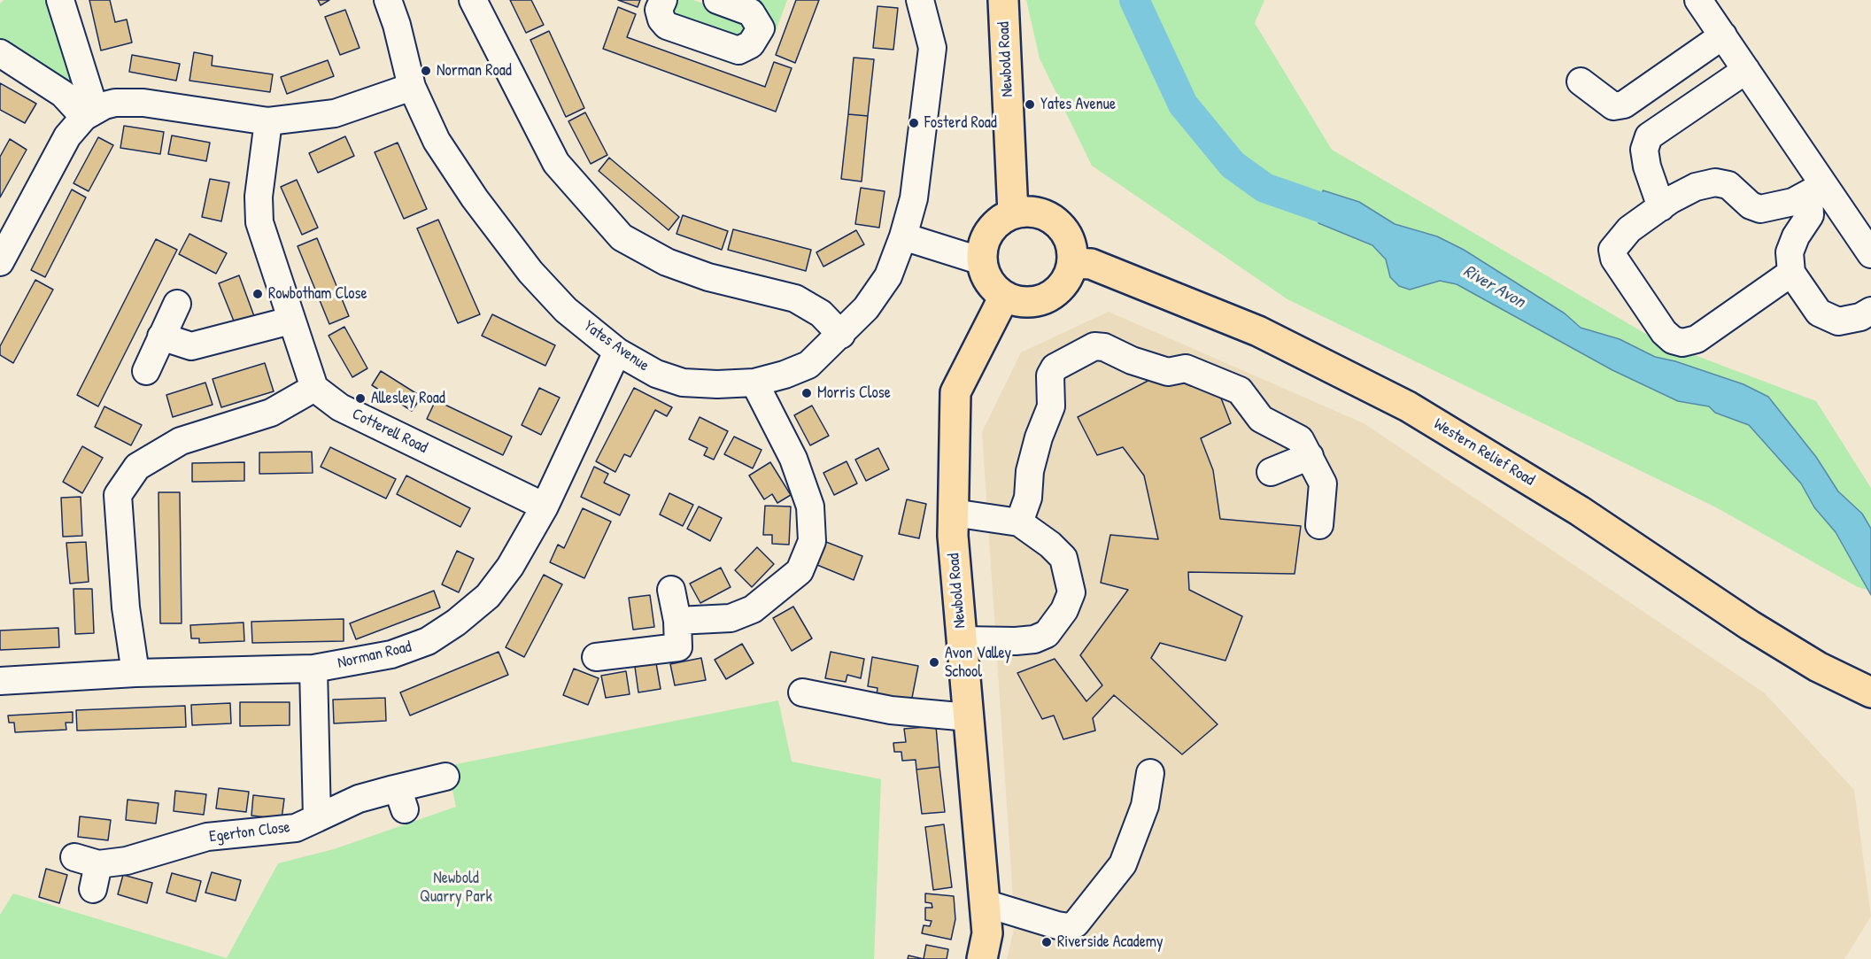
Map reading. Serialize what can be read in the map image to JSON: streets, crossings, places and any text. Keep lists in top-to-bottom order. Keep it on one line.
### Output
{"streets":{"main road":["Newbold Road","Western Relief Road"],"street":["Yates Avenue","Cotterell Road","Norman Road","Egerton Close"]},"crossings":[["Newbold Road","Western Relief Road"],["Yates Avenue","Norman Road"],["Cotterell Road","Norman Road"]],"water":["River Avon"],"parks":["Newbold Quarry Park"],"places":["Norman Road","Yates Avenue","Fosterd Road","Rowbotham Close","Morris Close","Allesley Road","Avon Valley School","Riverside Academy"]}
